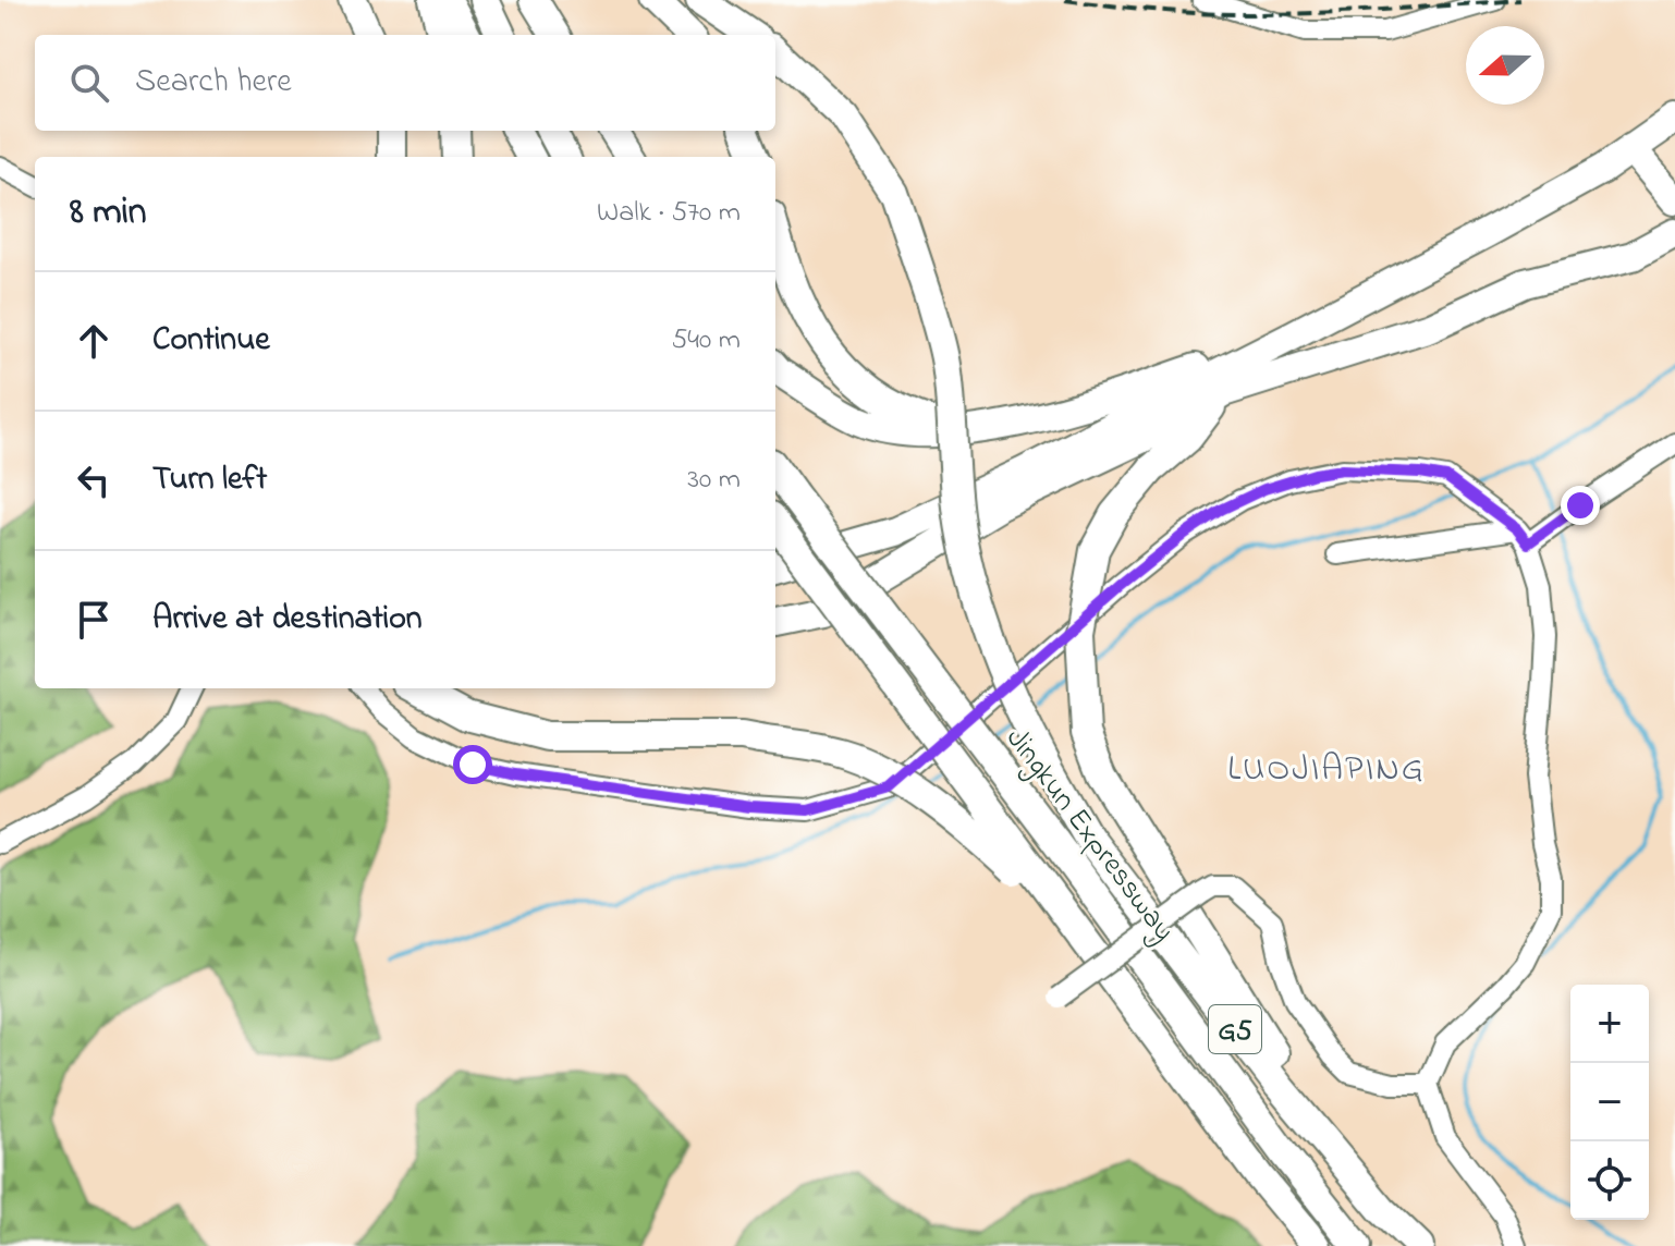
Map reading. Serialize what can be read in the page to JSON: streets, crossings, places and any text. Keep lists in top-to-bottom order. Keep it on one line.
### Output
{"streets":{"highway":["Jingkun Expressway","G5"]},"districts":["LUOJIAPING"],"north":"left","page":{"search":"Search here","heading":["8 min","Walk · 570 m"],"list":[["Continue","540 m"],["Turn left","30 m"],"Arrive at destination"],"map_buttons":["+","−"]}}
